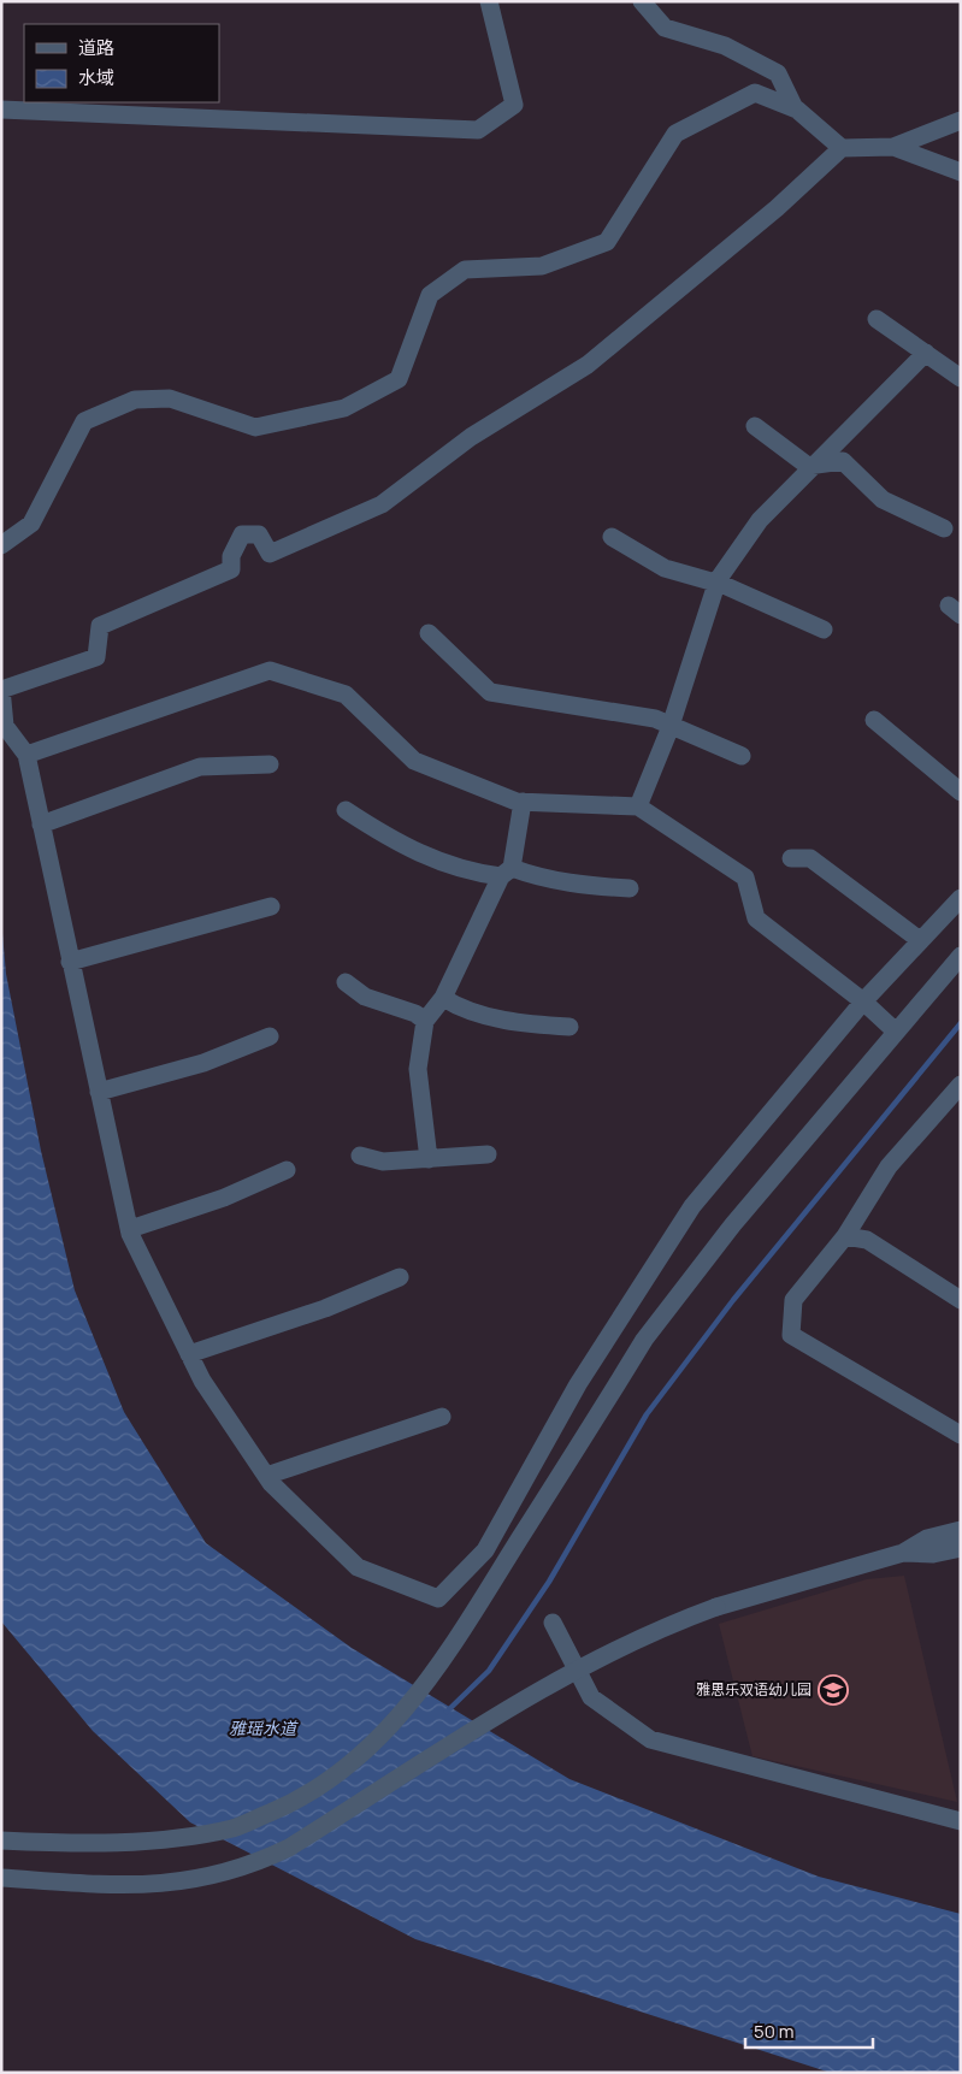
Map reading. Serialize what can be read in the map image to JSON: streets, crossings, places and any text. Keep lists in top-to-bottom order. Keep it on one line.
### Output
{"water":["雅瑶水道"],"places":{"school or university":["雅思乐双语幼儿园"]},"legend":["道路","水域"],"scale_bar":"50 m"}
